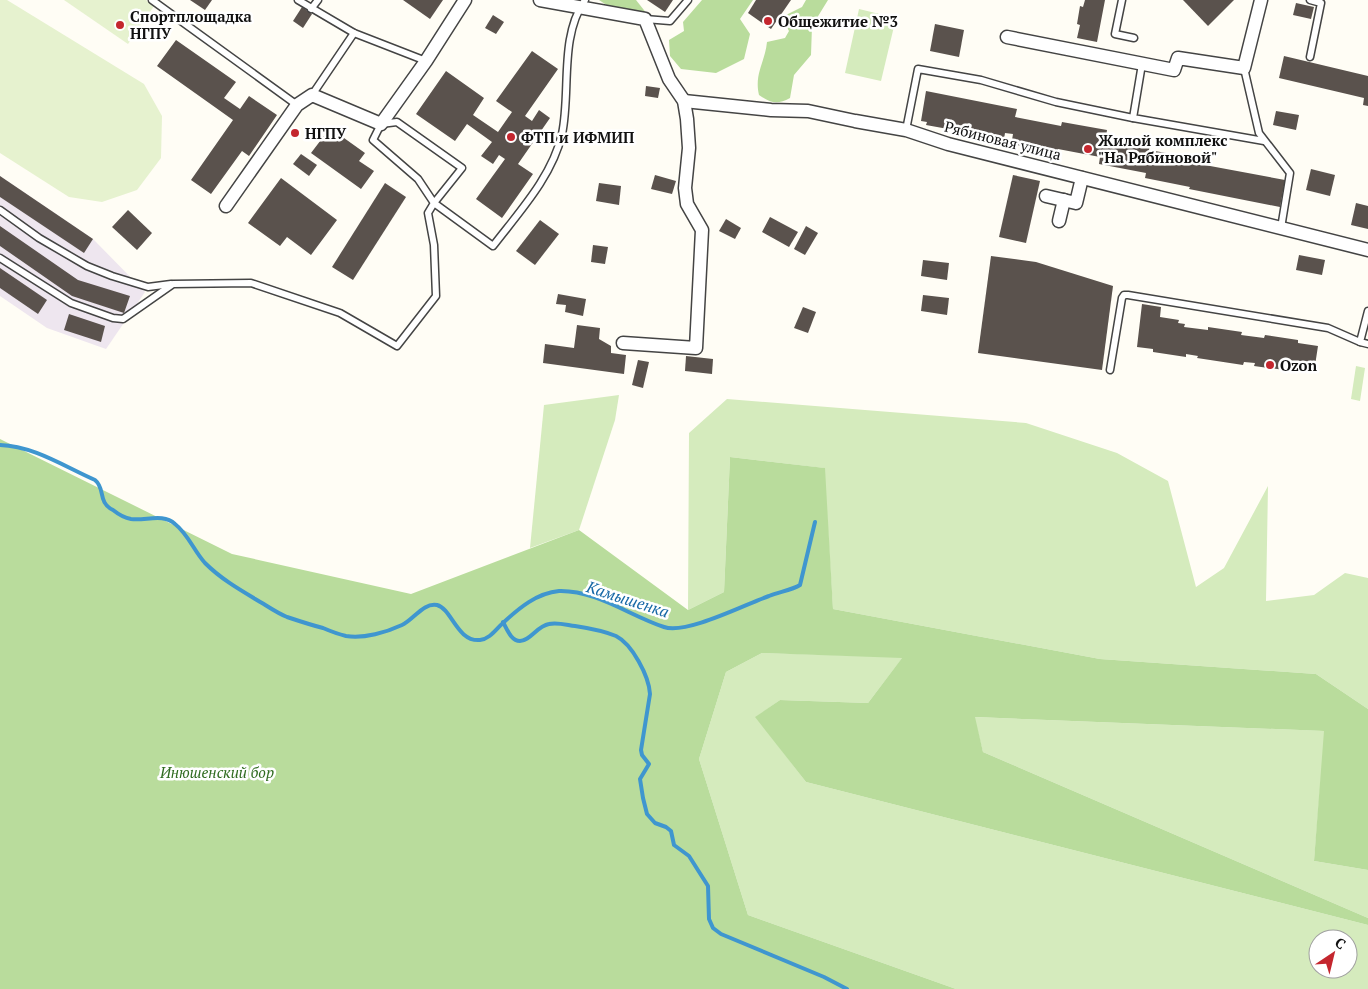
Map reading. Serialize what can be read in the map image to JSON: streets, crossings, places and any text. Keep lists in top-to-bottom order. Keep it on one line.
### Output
{"streets":{"street":["Рябиновая улица"]},"water":["Камышенка"],"parks":["Инюшенский бор"],"places":["Общежитие №3","Спортплощадка НГПУ","НГПУ","ФТП и ИФМИП","Жилой комплекс \"На Рябиновой\"","Ozon"],"north":"top right"}
